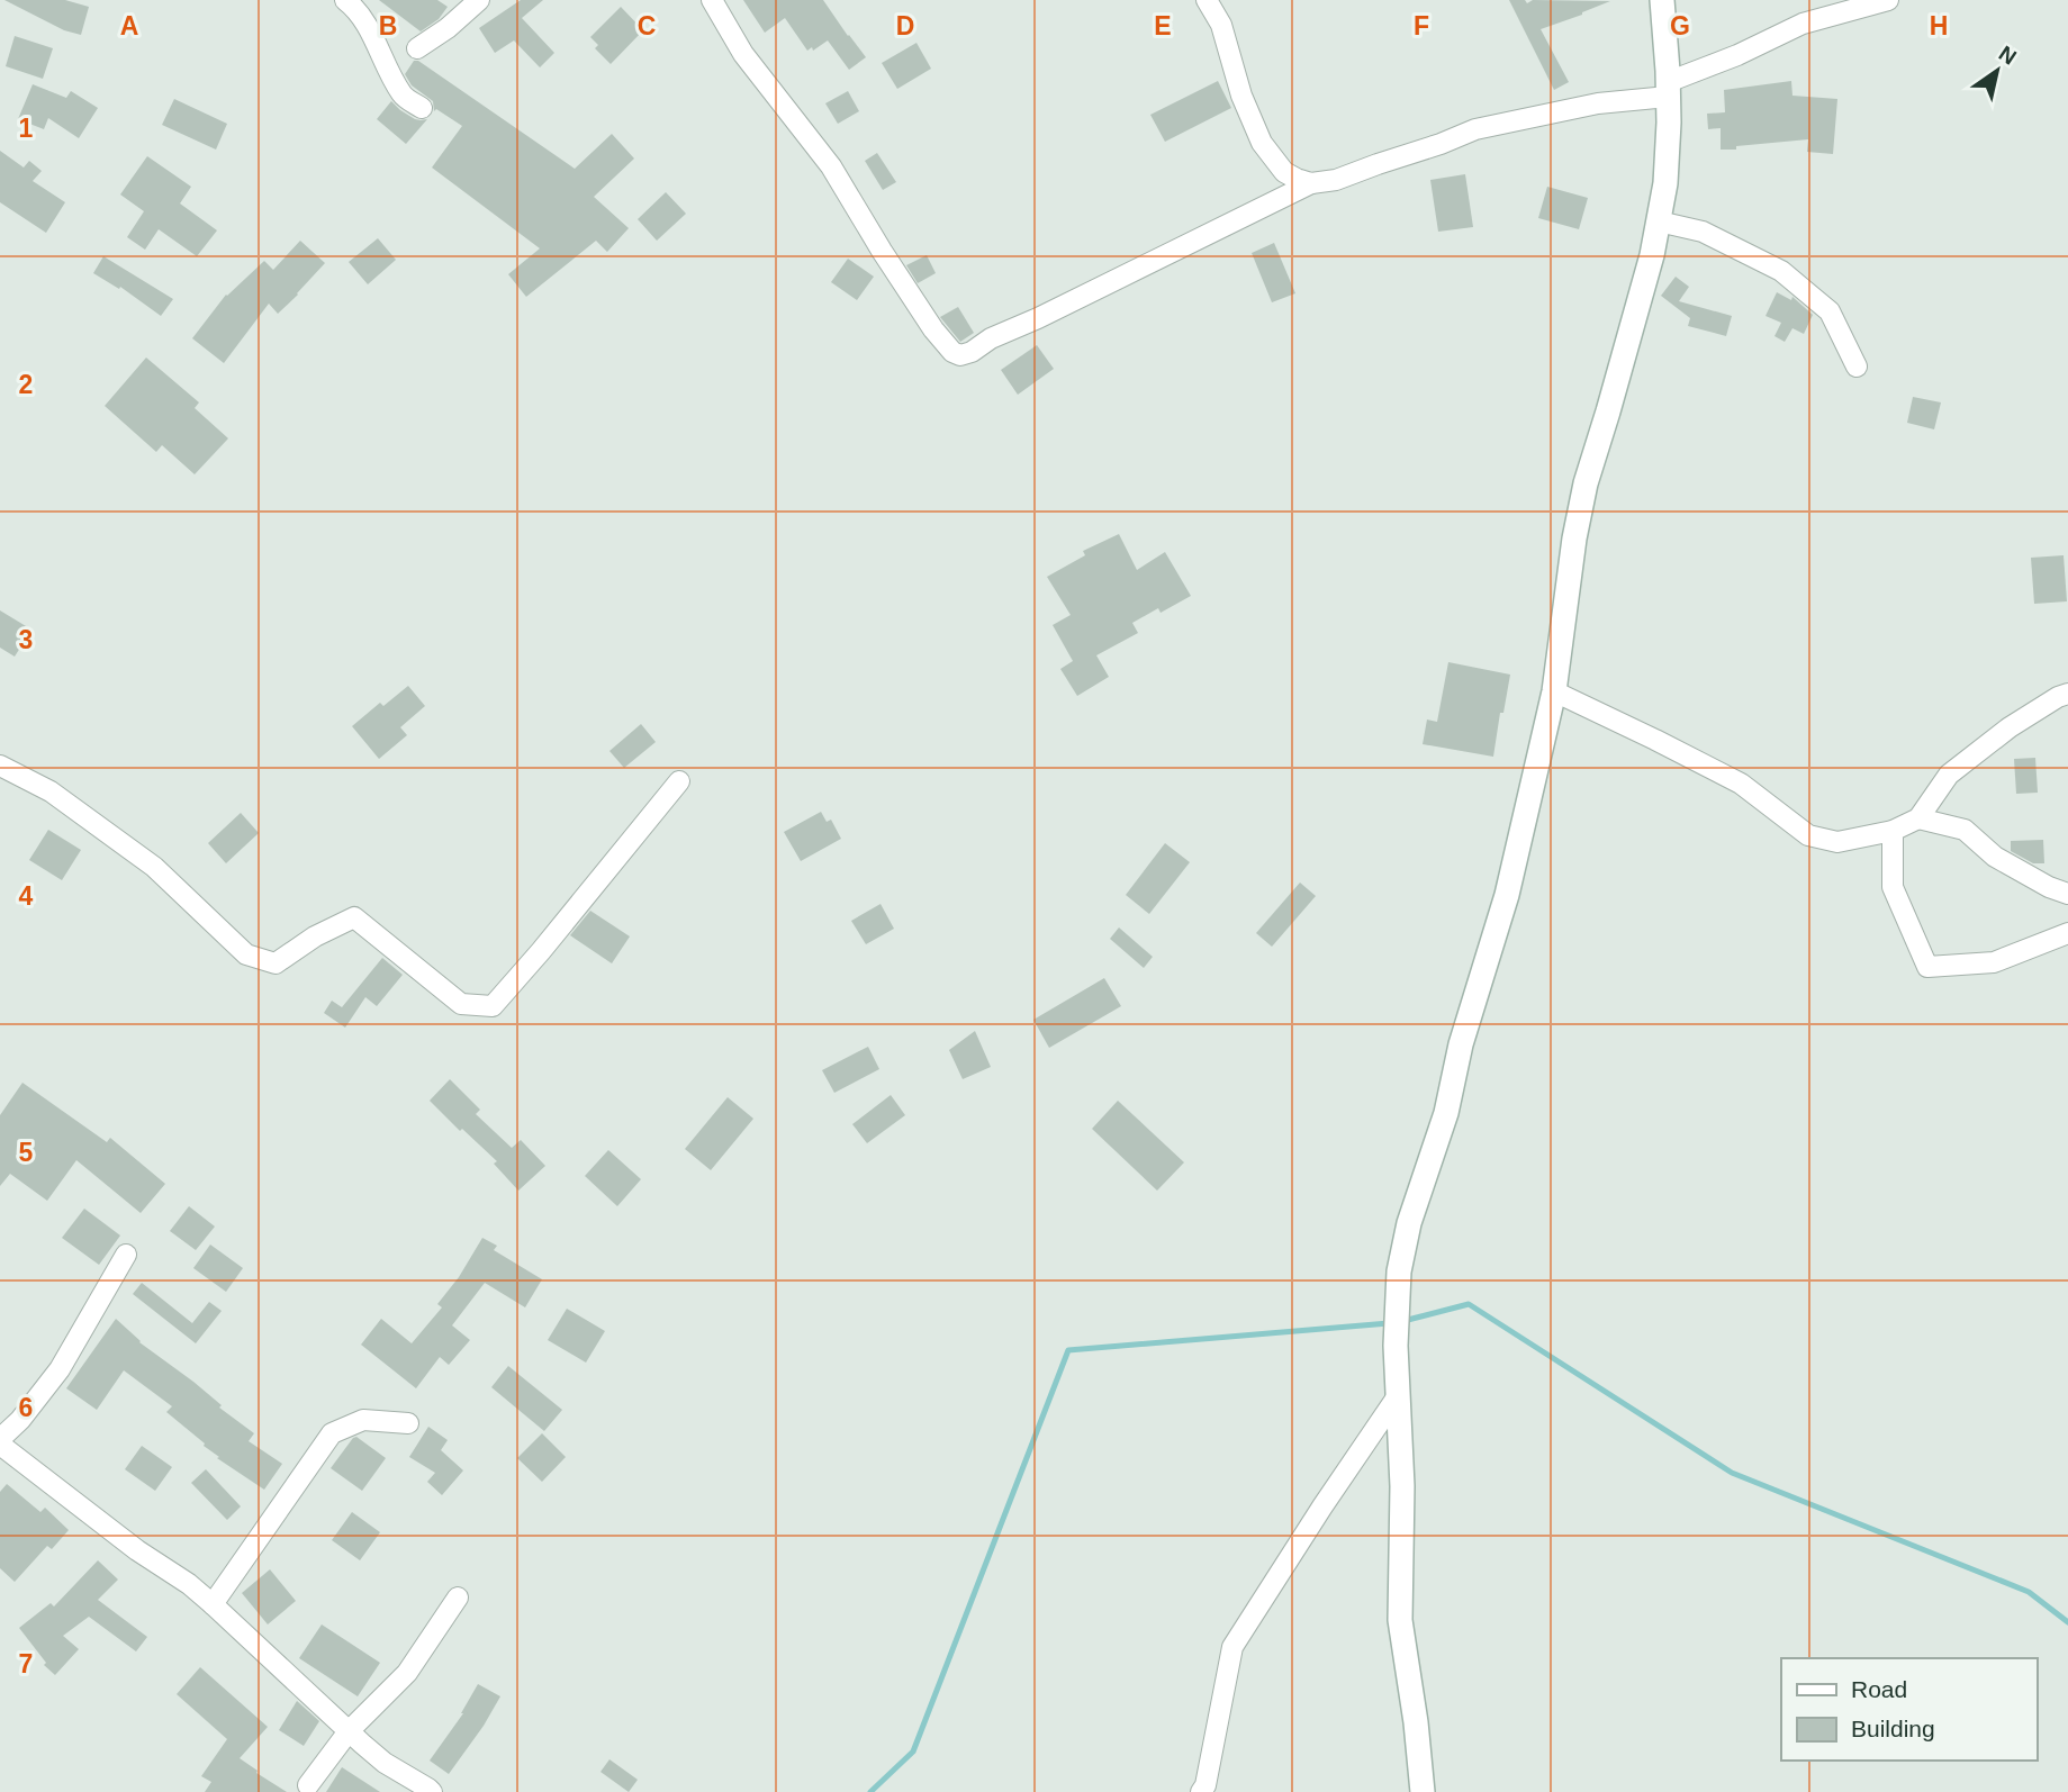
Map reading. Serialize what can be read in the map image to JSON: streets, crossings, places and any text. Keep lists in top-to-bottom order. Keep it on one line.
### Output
{"legend":["Road","Building"],"north":"top right","grid":{"columns":["A","B","C","D","E","F","G","H"],"rows":["1","2","3","4","5","6","7"]}}
